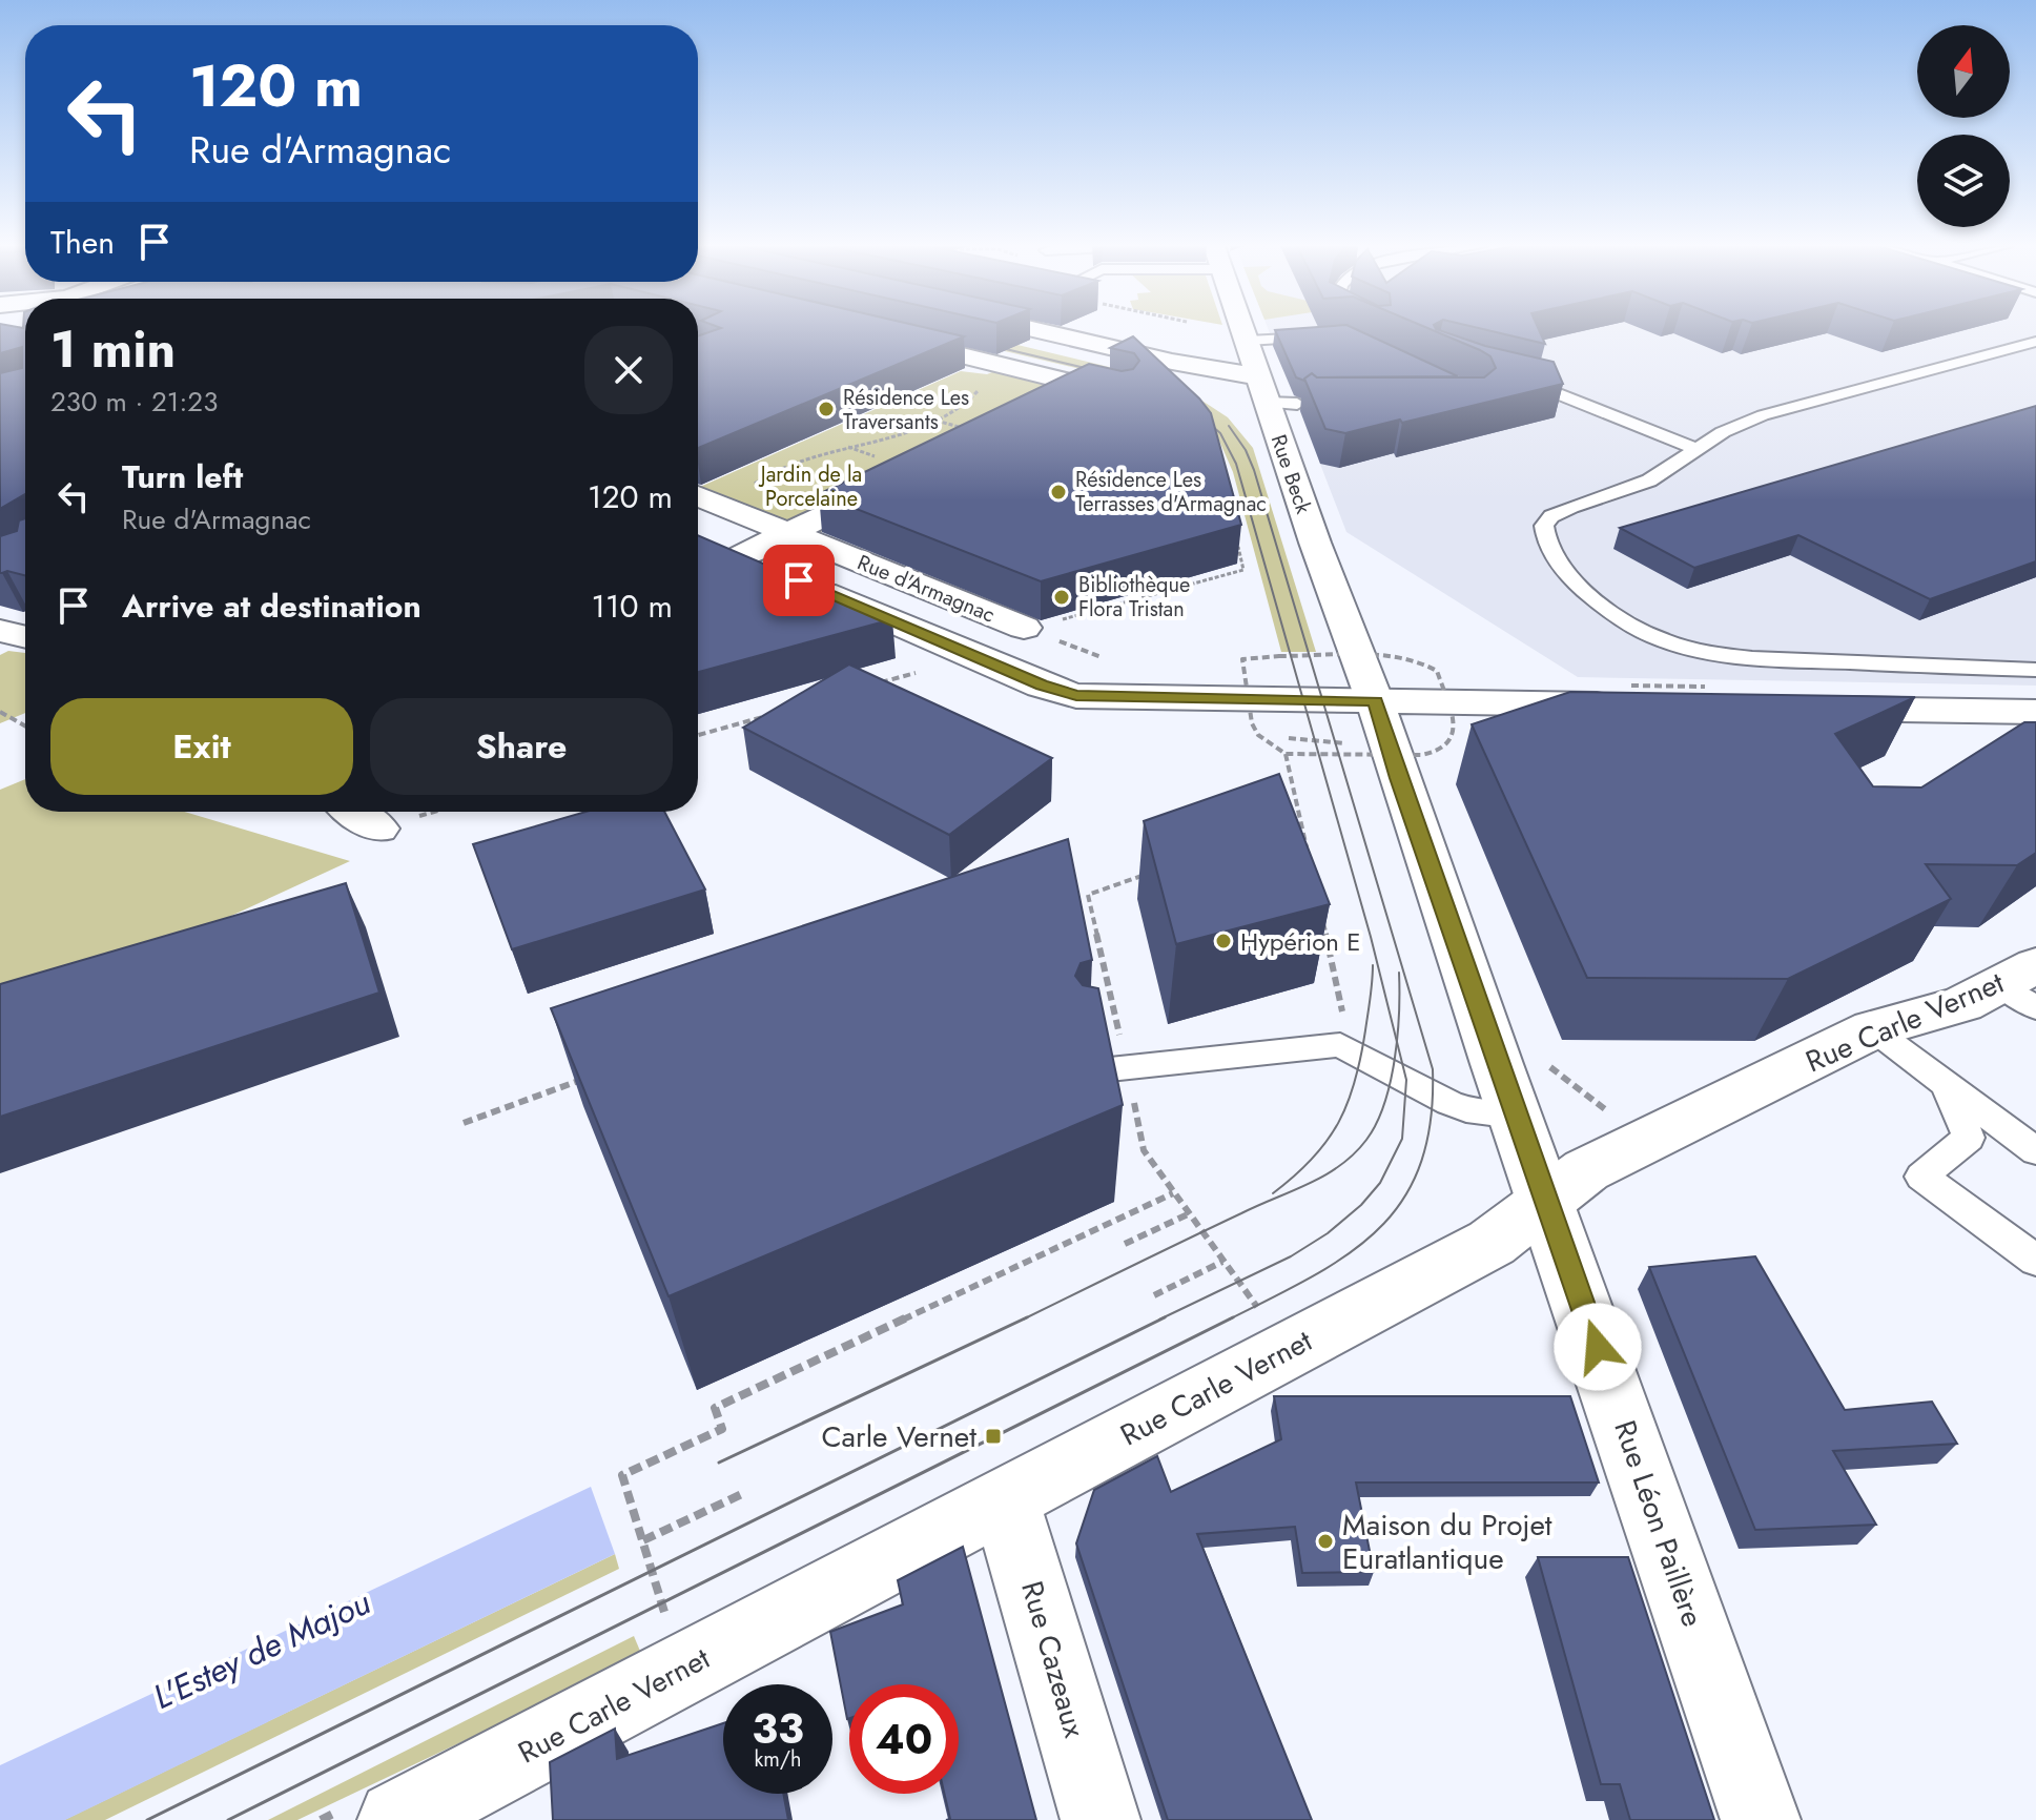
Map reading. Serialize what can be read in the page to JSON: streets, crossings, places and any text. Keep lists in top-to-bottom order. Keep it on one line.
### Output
{"streets":{"street":["Rue Beck","Rue d'Armagnac","Rue Carle Vernet","Rue Léon Paillère","Rue Cazeaux"]},"crossings":[["Rue Beck","Rue d'Armagnac"],["Rue Beck","Rue Léon Paillère"],["Rue d'Armagnac","Rue Léon Paillère"],["Rue Carle Vernet","Rue Léon Paillère"],["Rue Carle Vernet","Rue Cazeaux"]],"water":["L'Estey de Majou"],"parks":["Jardin de la Porcelaine"],"places":{"other":["Résidence Les Traversants","Résidence Les Terrasses d'Armagnac","Bibliothèque Flora Tristan","Hypérion E","Maison du Projet Euratlantique"],"transit":["Carle Vernet"]},"north":"top","page":{"turn":["120 m","Rue d'Armagnac"],"then":"Then","heading":["1 min","230 m · 21:23"],"list":[{"name":"Turn left","note":"Rue d'Armagnac","value":"120 m"},{"name":"Arrive at destination","value":"110 m"}],"buttons":["Exit","Share"],"speed":"33 km/h","limit":"40"}}
